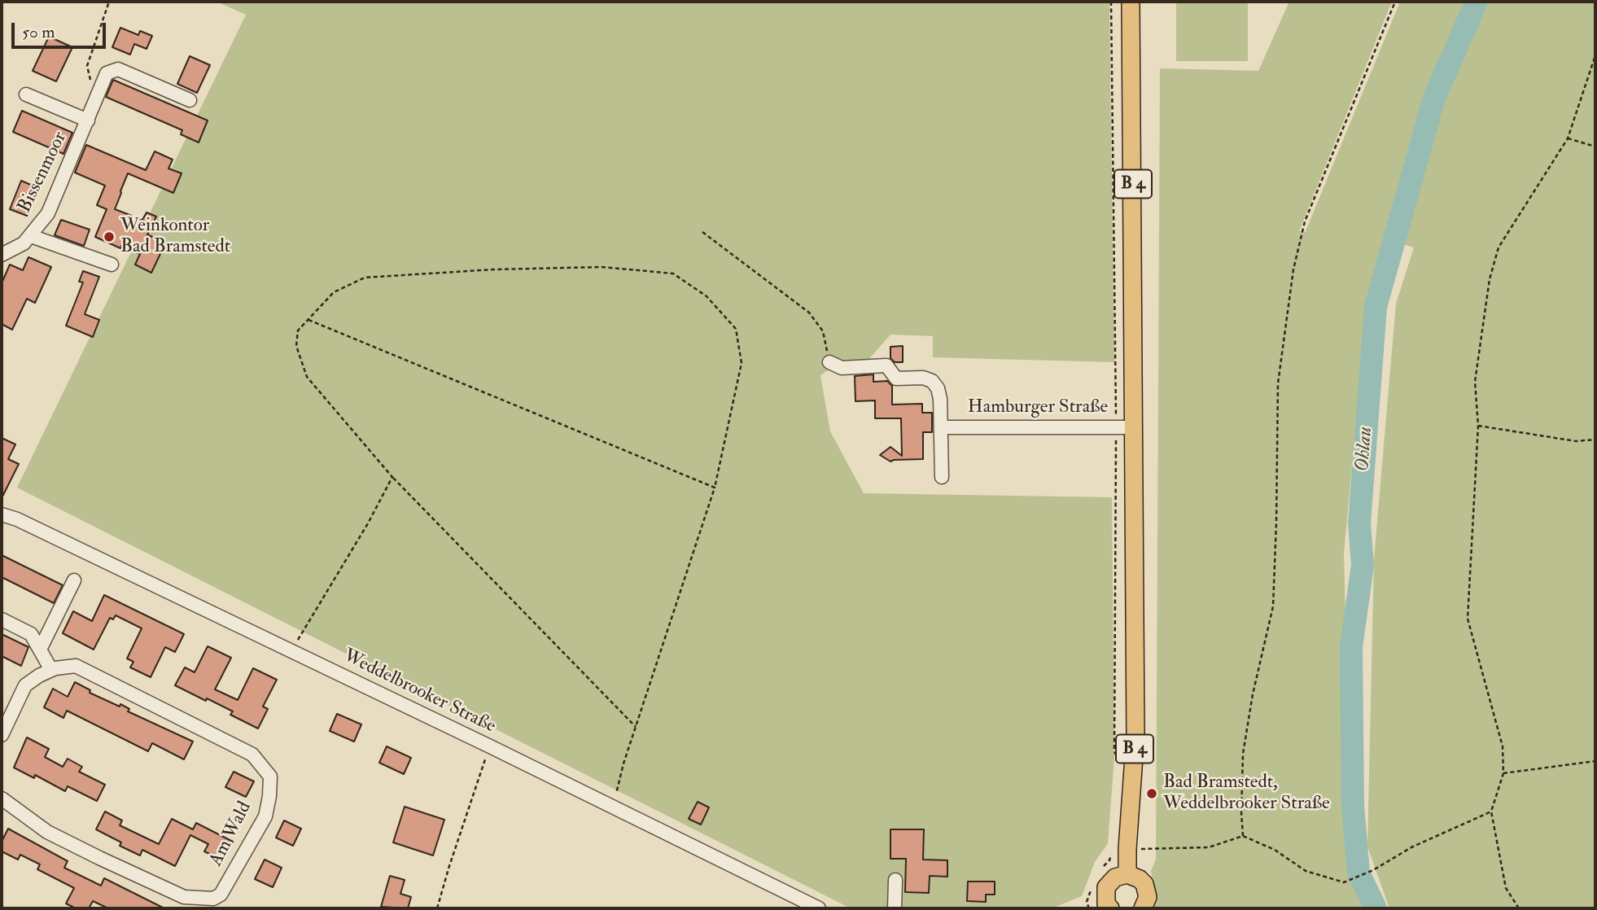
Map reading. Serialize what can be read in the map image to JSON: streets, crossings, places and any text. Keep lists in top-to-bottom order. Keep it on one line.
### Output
{"streets":{"main road":["B 4"],"street":["Bissenmoor","Hamburger Straße","Weddelbrooker Straße","Am Wald"]},"crossings":[["B 4","Hamburger Straße"]],"water":["Ohlau"],"places":["Weinkontor Bad Bramstedt","Bad Bramstedt, Weddelbrooker Straße"],"scale_bar":"50 m"}
